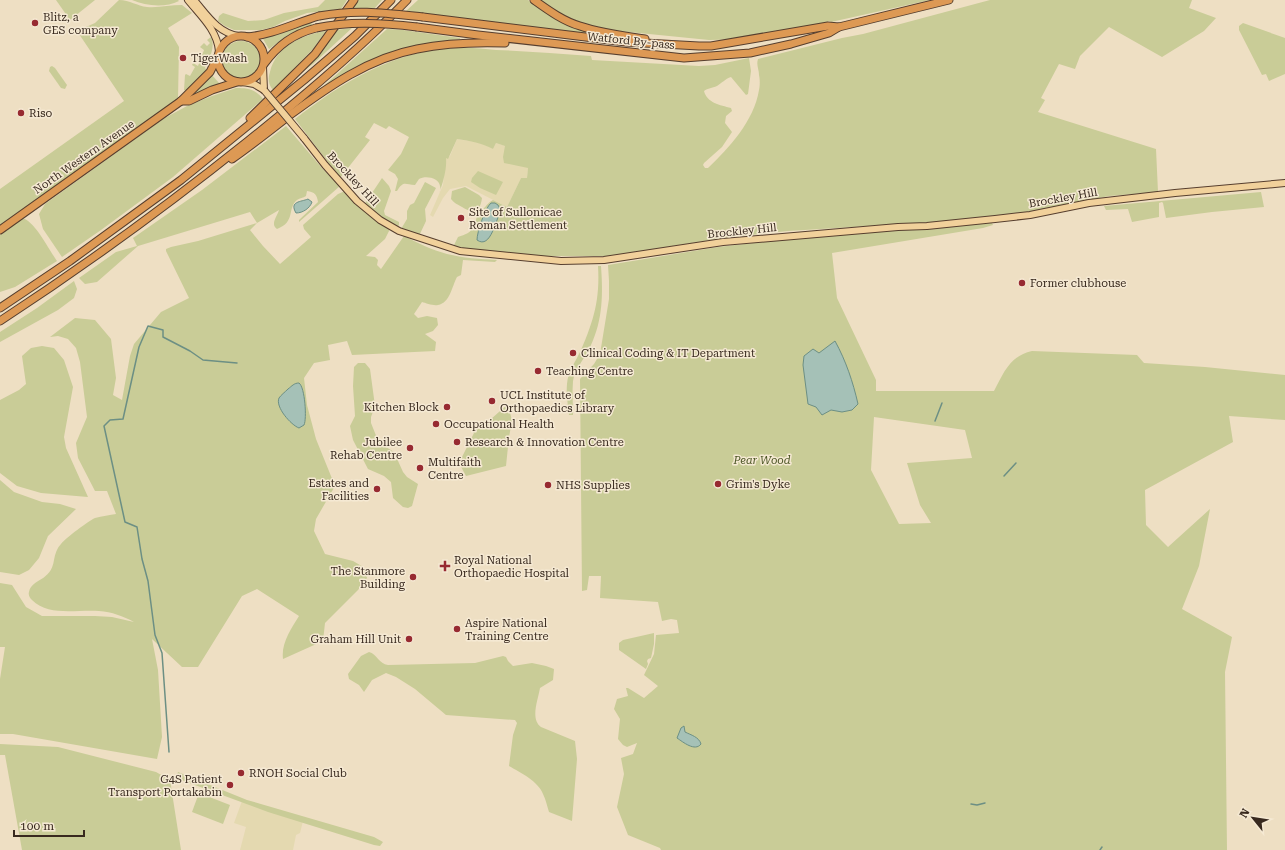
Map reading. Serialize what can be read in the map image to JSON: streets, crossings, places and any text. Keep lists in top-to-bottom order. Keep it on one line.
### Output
{"streets":{"highway":["Watford By-pass","North Western Avenue"],"main road":["Brockley Hill"]},"crossings":[["Watford By-pass","North Western Avenue"],["Watford By-pass","Brockley Hill"],["North Western Avenue","Brockley Hill"]],"parks":["Pear Wood"],"places":{"other":["Blitz, a GES company","TigerWash","Riso","Site of Sullonicae Roman Settlement","Former clubhouse","Clinical Coding & IT Department","Teaching Centre","UCL Institute of Orthopaedics Library","Kitchen Block","Occupational Health","Research & Innovation Centre","Jubilee Rehab Centre","Multifaith Centre","Grim's Dyke","NHS Supplies","Estates and Facilities","The Stanmore Building","Aspire National Training Centre","Graham Hill Unit","RNOH Social Club","G4S Patient Transport Portakabin"],"health":["Royal National Orthopaedic Hospital"]},"scale_bar":"100 m","north":"top left"}
